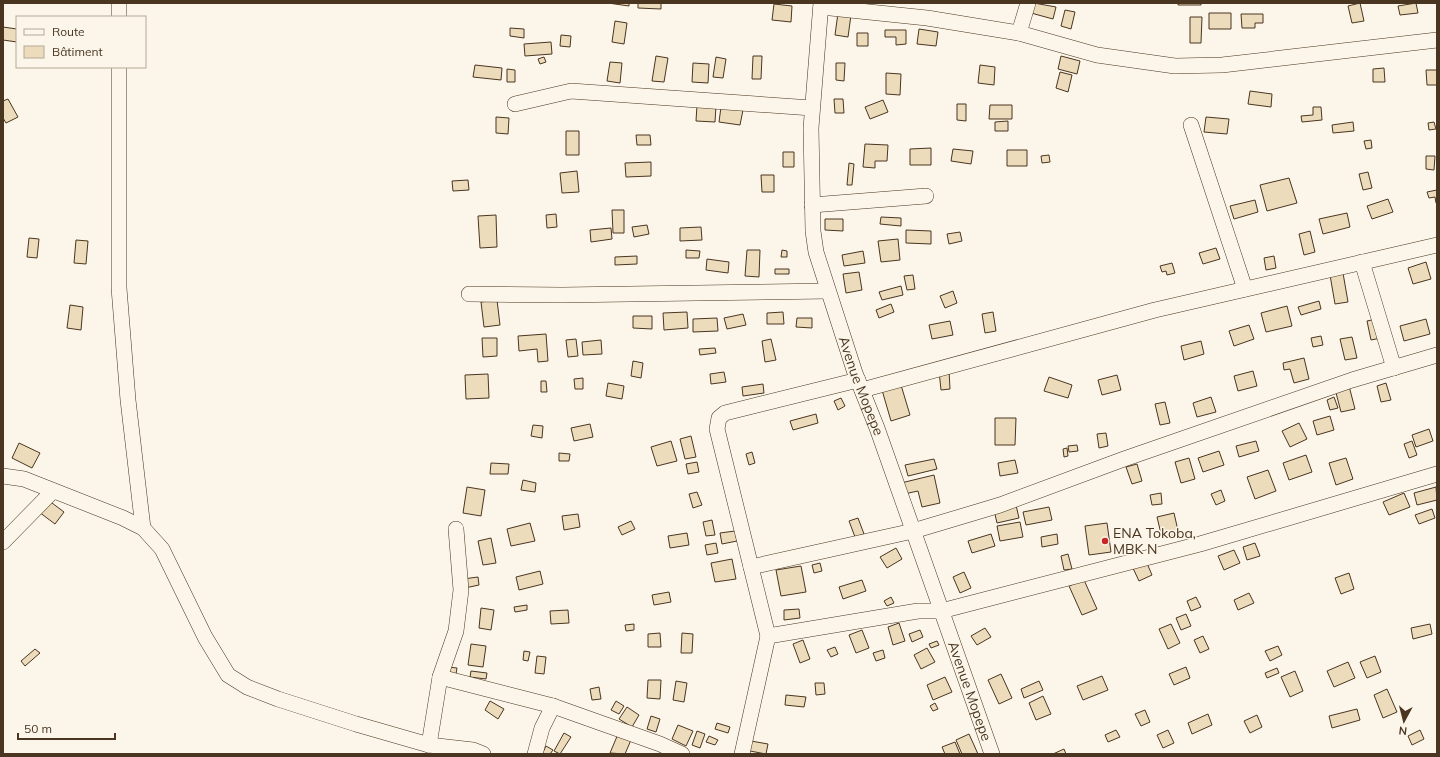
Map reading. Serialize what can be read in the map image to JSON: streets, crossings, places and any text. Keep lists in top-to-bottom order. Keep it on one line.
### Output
{"streets":{"street":["Avenue Mopepe"]},"places":["ENA Tokoba, MBK N"],"legend":["Route","Bâtiment"],"scale_bar":"50 m","north":"bottom"}
